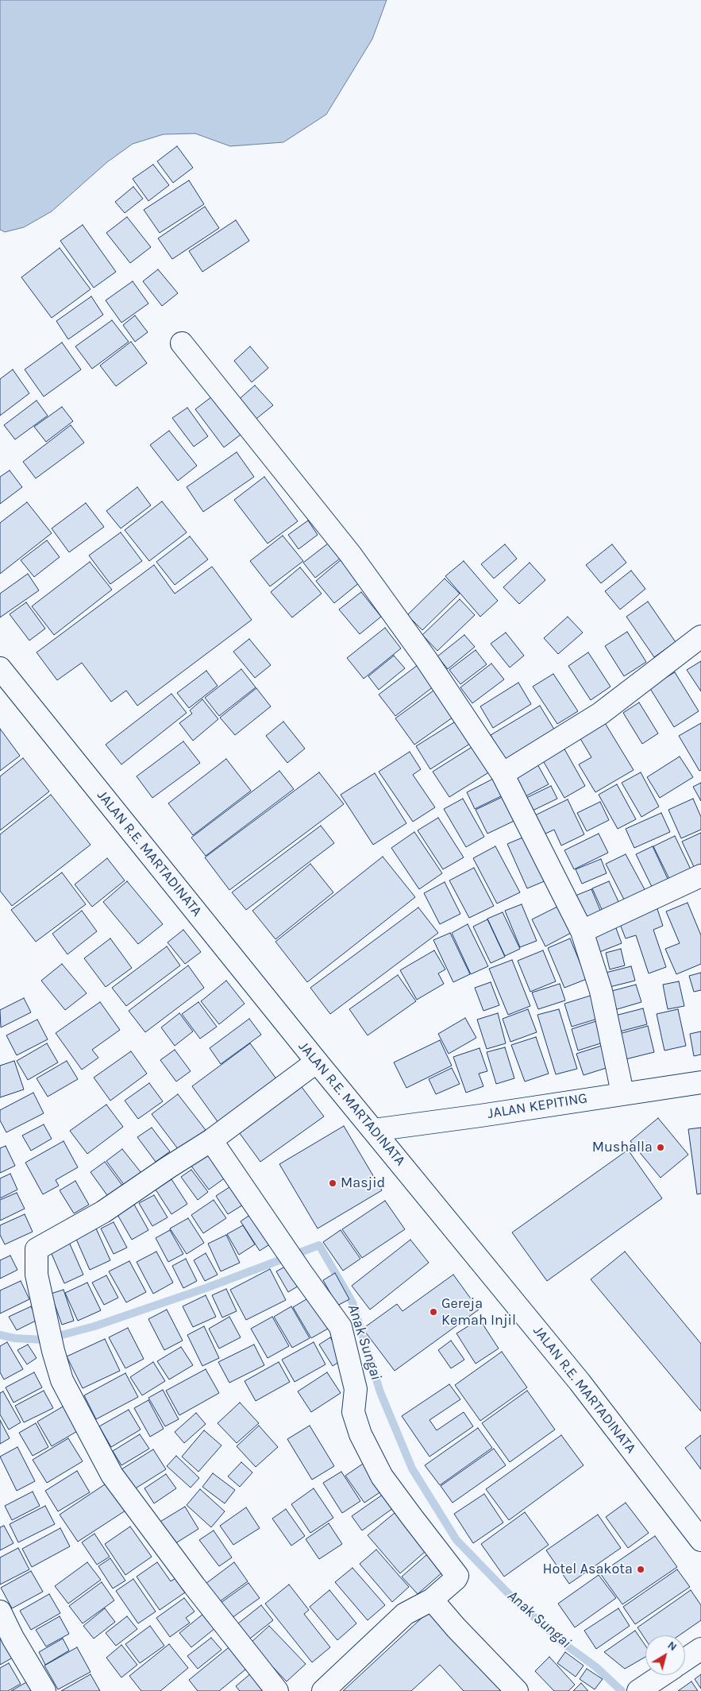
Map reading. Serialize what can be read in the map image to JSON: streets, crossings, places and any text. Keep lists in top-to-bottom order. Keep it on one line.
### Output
{"streets":{"main road":["JALAN R.E. MARTADINATA","JALAN KEPITING"]},"crossings":[["JALAN R.E. MARTADINATA","JALAN KEPITING"]],"water":["Anak Sungai"],"places":["Mushalla","Masjid","Gereja Kemah Injil","Hotel Asakota"],"north":"top right"}
